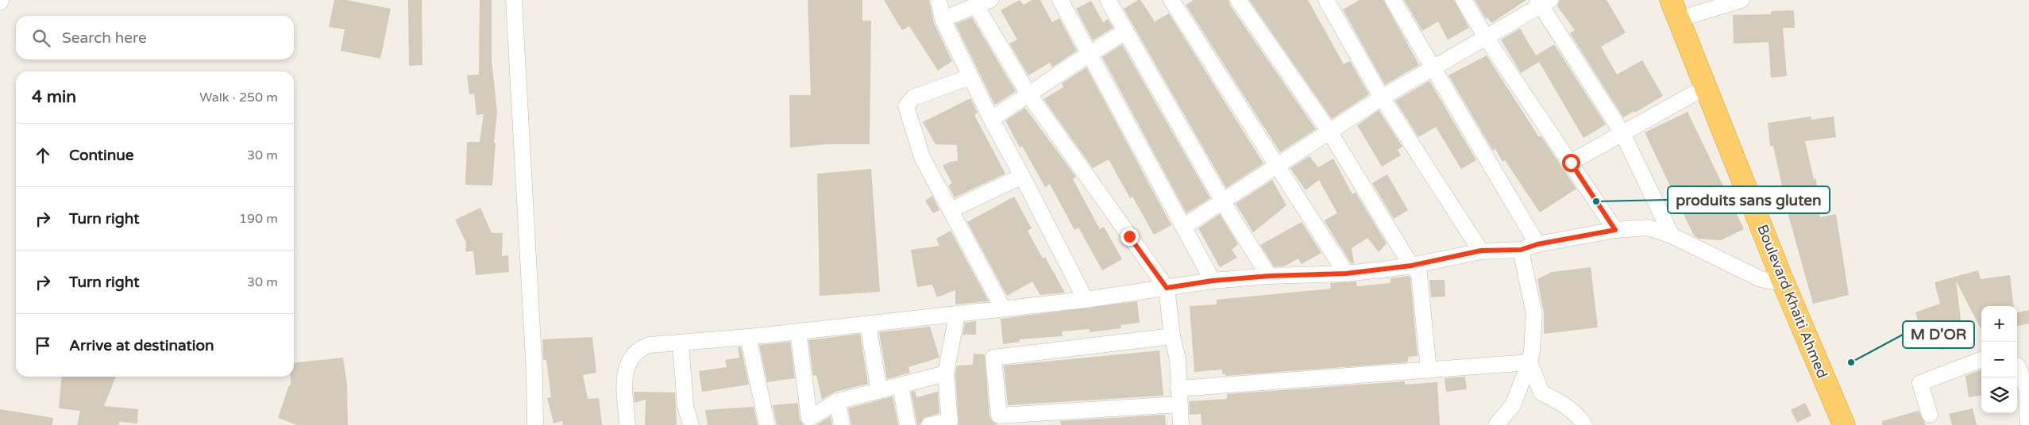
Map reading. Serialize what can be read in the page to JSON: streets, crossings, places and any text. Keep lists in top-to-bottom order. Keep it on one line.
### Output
{"streets":{"highway":["Boulevard Khaiti Ahmed"]},"places":["produits sans gluten","M D'OR"],"page":{"search":"Search here","heading":["4 min","Walk · 250 m"],"list":[["Continue","30 m"],["Turn right","190 m"],["Turn right","30 m"],"Arrive at destination"],"map_buttons":["+","−"]}}
